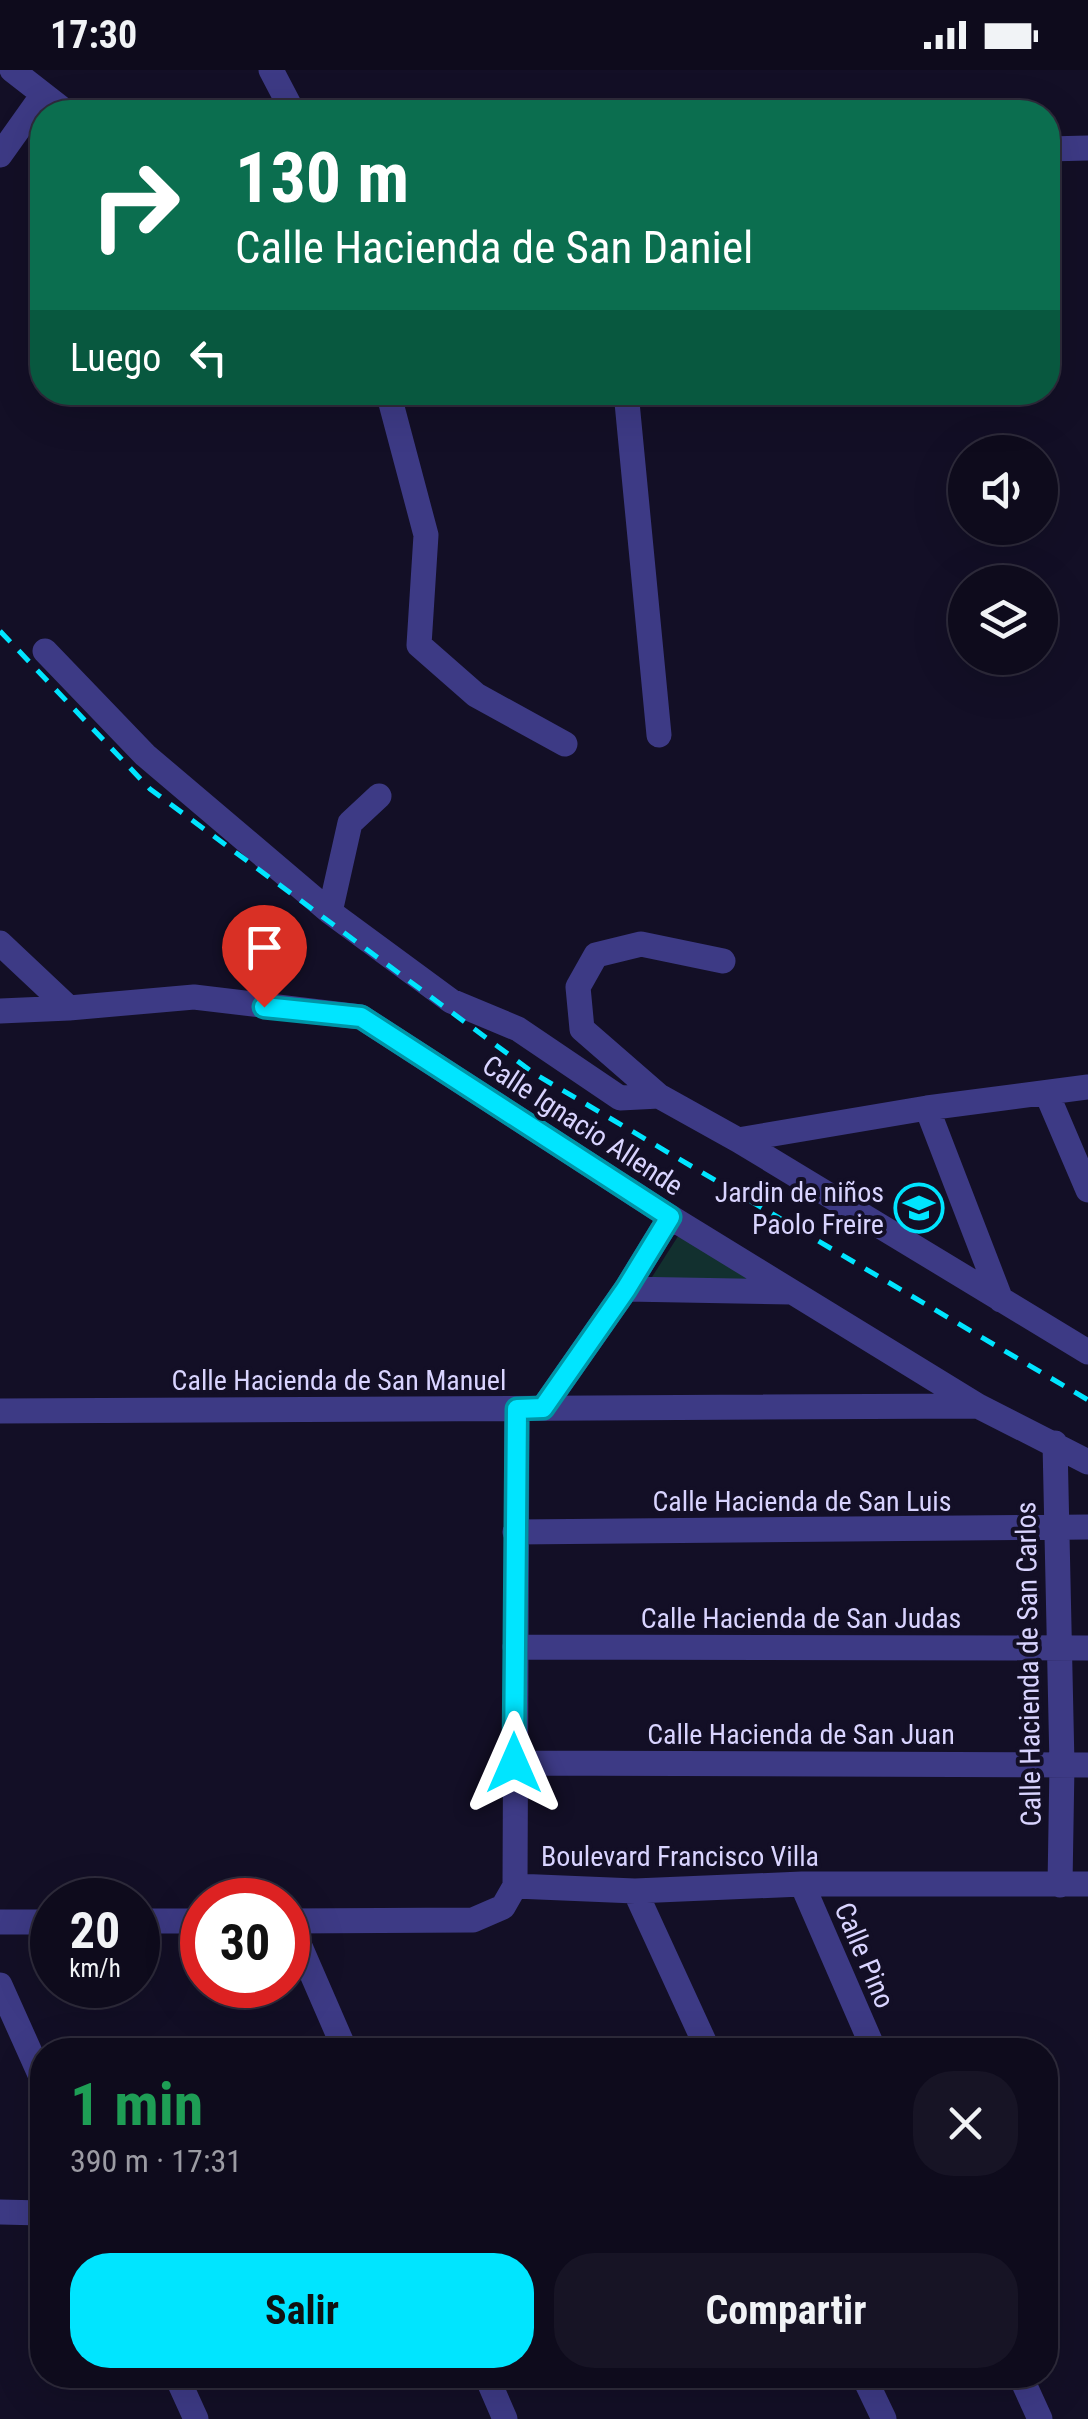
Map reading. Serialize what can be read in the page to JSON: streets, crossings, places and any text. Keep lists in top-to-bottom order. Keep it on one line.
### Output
{"streets":{"street":["Calle Ignacio Allende","Calle Hacienda de San Manuel","Calle Hacienda de San Luis","Calle Hacienda de San Judas","Calle Hacienda de San Carlos","Calle Hacienda de San Juan","Boulevard Francisco Villa","Calle Pino"]},"crossings":[["Calle Ignacio Allende","Calle Hacienda de San Manuel"],["Calle Ignacio Allende","Calle Hacienda de San Carlos"],["Calle Hacienda de San Luis","Calle Hacienda de San Carlos"],["Calle Hacienda de San Judas","Calle Hacienda de San Carlos"],["Calle Hacienda de San Carlos","Calle Hacienda de San Juan"],["Calle Hacienda de San Carlos","Boulevard Francisco Villa"],["Boulevard Francisco Villa","Calle Pino"]],"places":{"school or university":["Jardin de niños Paolo Freire"]},"page":{"status":"17:30","turn":["130 m","Calle Hacienda de San Daniel"],"then":"Luego","speed":"20 km/h","limit":"30","heading":["1 min","390 m · 17:31"],"buttons":["Salir","Compartir"]}}
